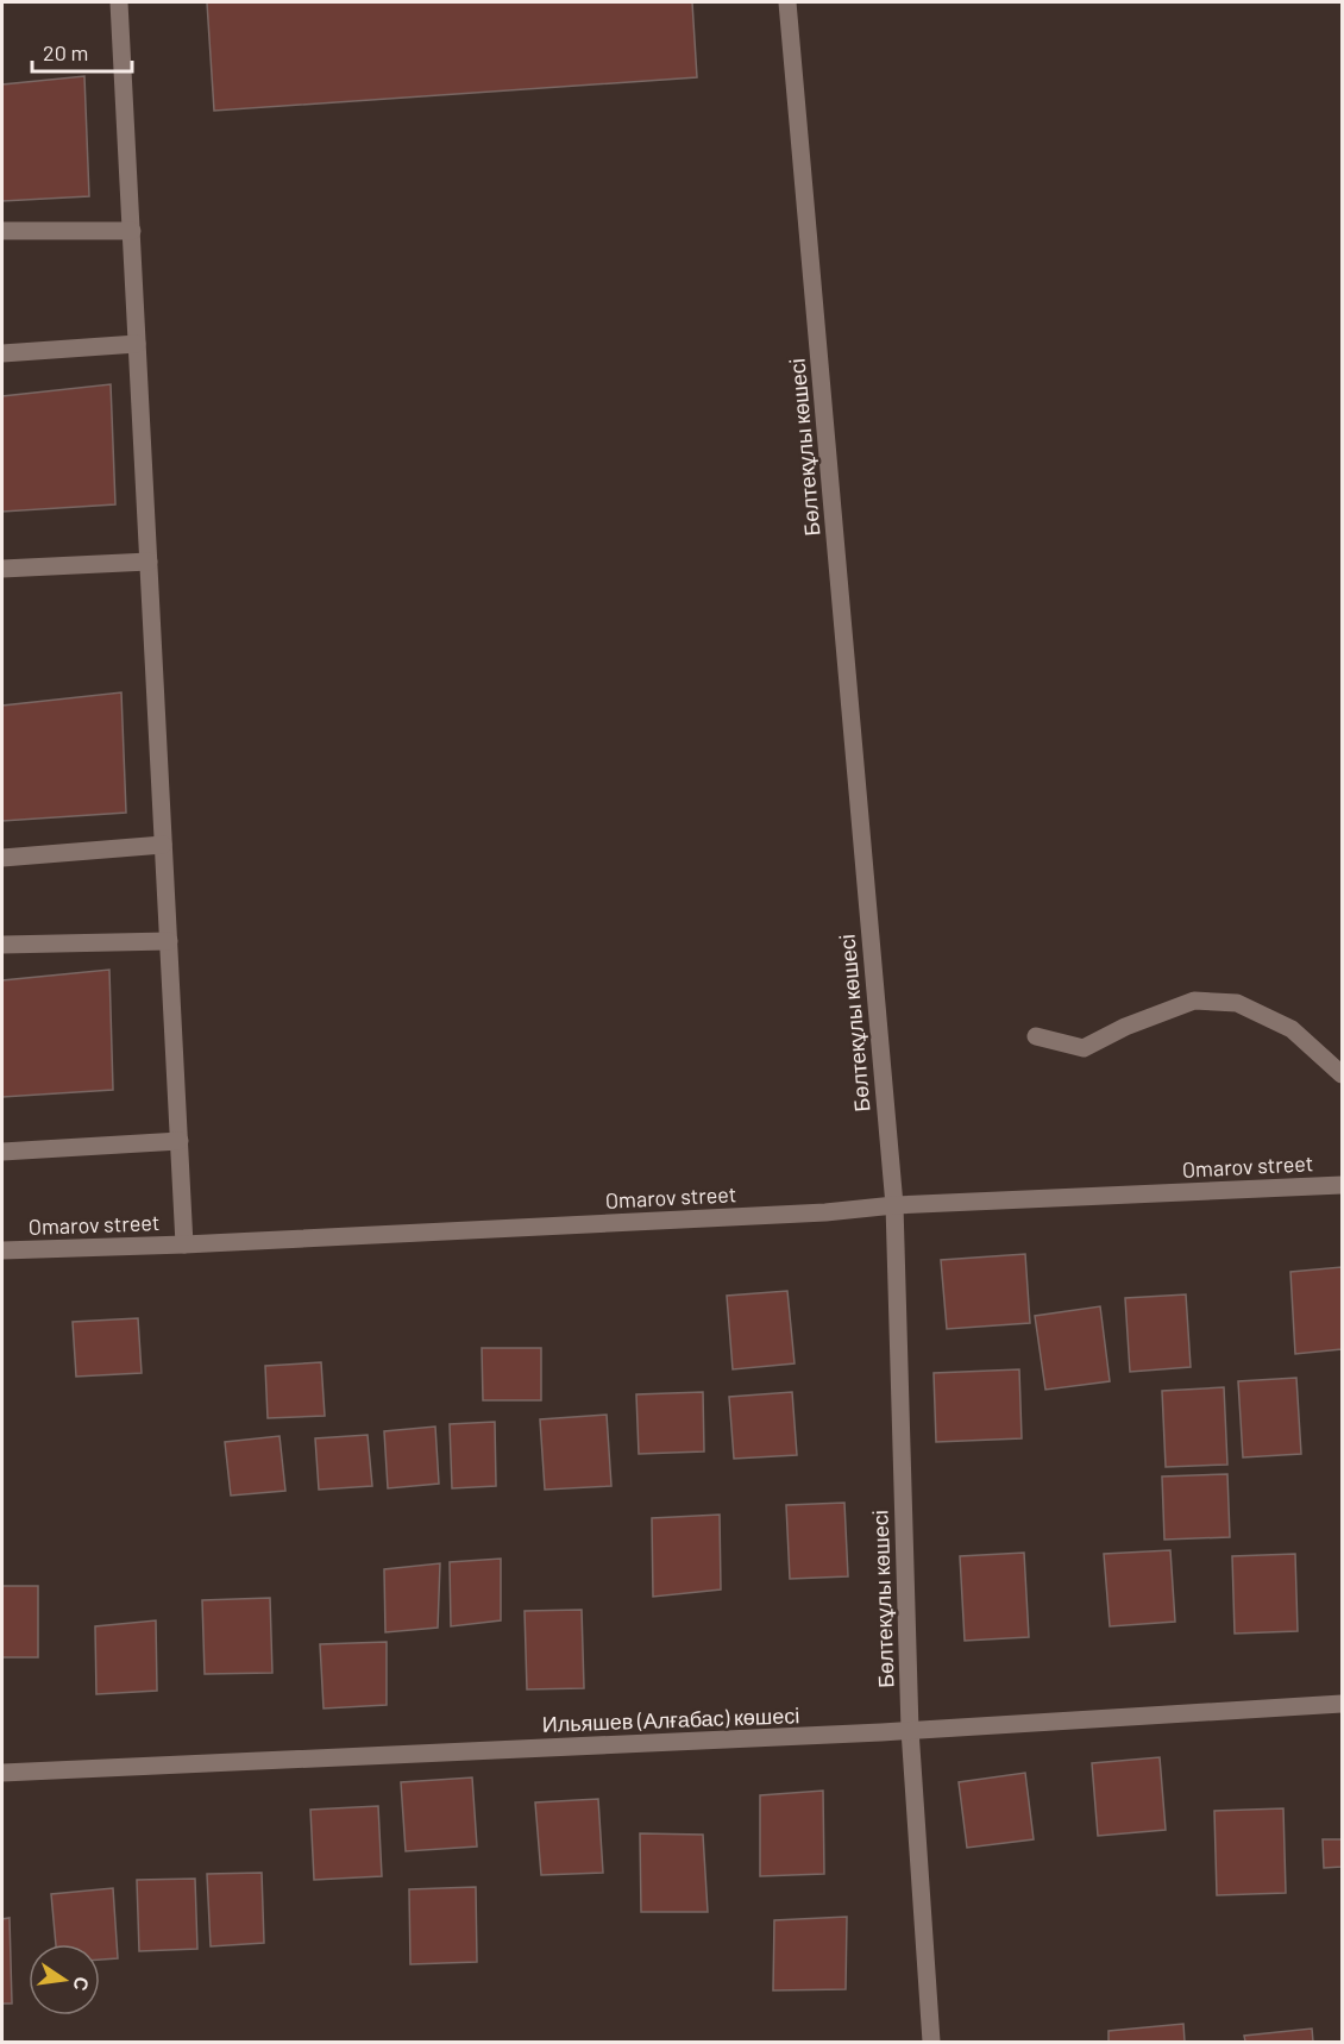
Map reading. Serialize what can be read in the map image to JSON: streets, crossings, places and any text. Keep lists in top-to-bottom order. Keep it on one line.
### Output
{"streets":{"street":["Бөлтекұлы көшесі","Omarov street","Ильяшев (Алғабас) көшесі"]},"crossings":[["Бөлтекұлы көшесі","Omarov street"],["Бөлтекұлы көшесі","Ильяшев (Алғабас) көшесі"]],"scale_bar":"20 m","north":"right"}
